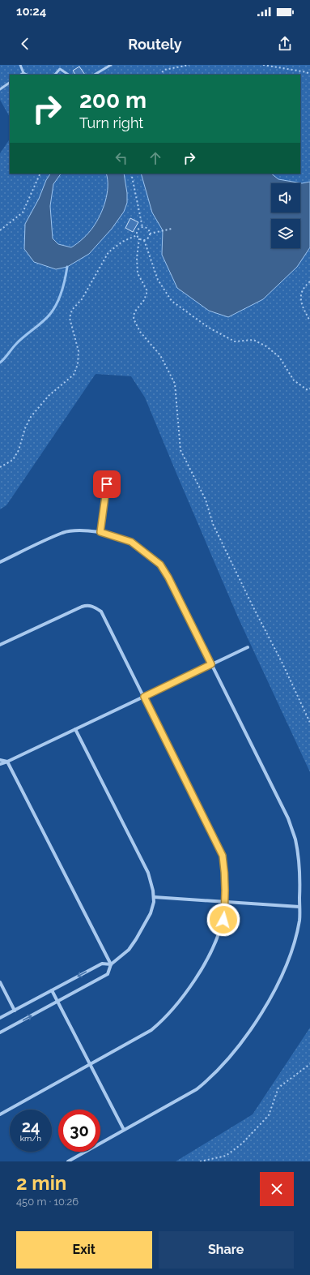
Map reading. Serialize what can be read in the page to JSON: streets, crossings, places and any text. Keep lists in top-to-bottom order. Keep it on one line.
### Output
{"page":{"status":"10:24","header":"Routely","turn":["200 m","Turn right"],"speed":"24 km/h","limit":"30","heading":["2 min","450 m · 10:26"],"buttons":["Exit","Share"]}}
